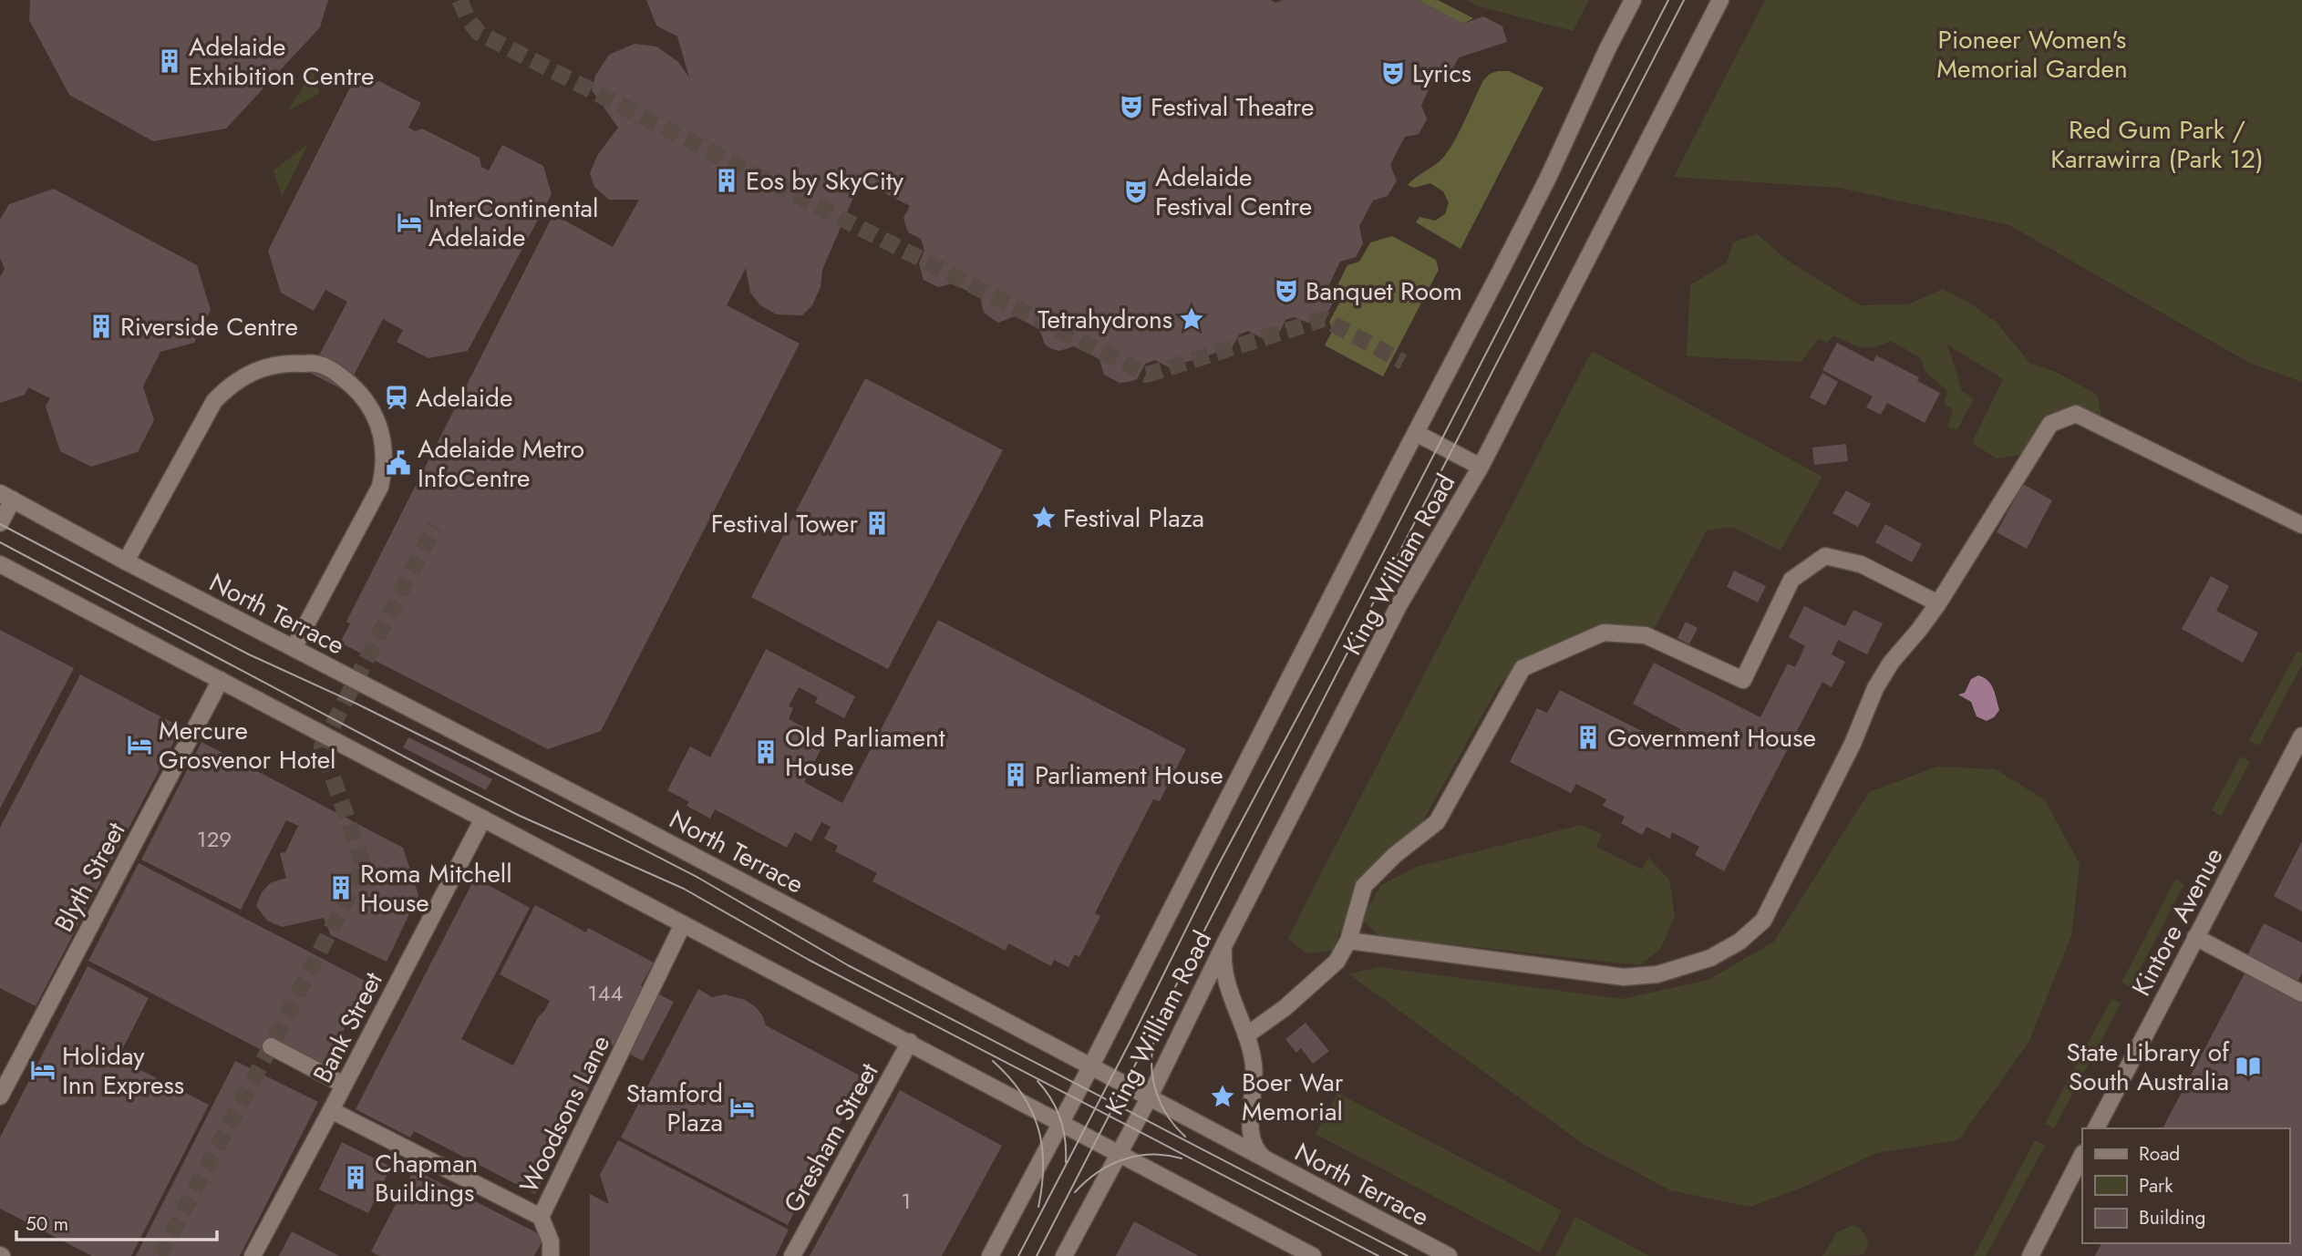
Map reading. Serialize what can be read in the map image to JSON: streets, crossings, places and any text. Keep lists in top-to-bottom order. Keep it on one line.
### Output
{"streets":{"main road":["King William Road","North Terrace","Blyth Street","Kintore Avenue","Bank Street","Woodsons Lane","Gresham Street"]},"crossings":[["King William Road","North Terrace"],["Bank Street","Woodsons Lane"]],"parks":["Pioneer Women's Memorial Garden","Red Gum Park / Karrawirra (Park 12)"],"places":{"building":["Adelaide Exhibition Centre","Eos by SkyCity","Riverside Centre","Festival Tower","Government House","Old Parliament House","Parliament House","Roma Mitchell House","Chapman Buildings"],"theatre":["Lyrics","Festival Theatre","Adelaide Festival Centre","Banquet Room"],"hotel":["InterContinental Adelaide","Mercure Grosvenor Hotel","Holiday Inn Express","Stamford Plaza"],"place":["Tetrahydrons","Festival Plaza","Boer War Memorial"],"station":["Adelaide"],"public building":["Adelaide Metro InfoCentre"],"library":["State Library of South Australia"]},"house_numbers":["129","144","1"],"legend":["Road","Park","Building"],"scale_bar":"50 m"}
